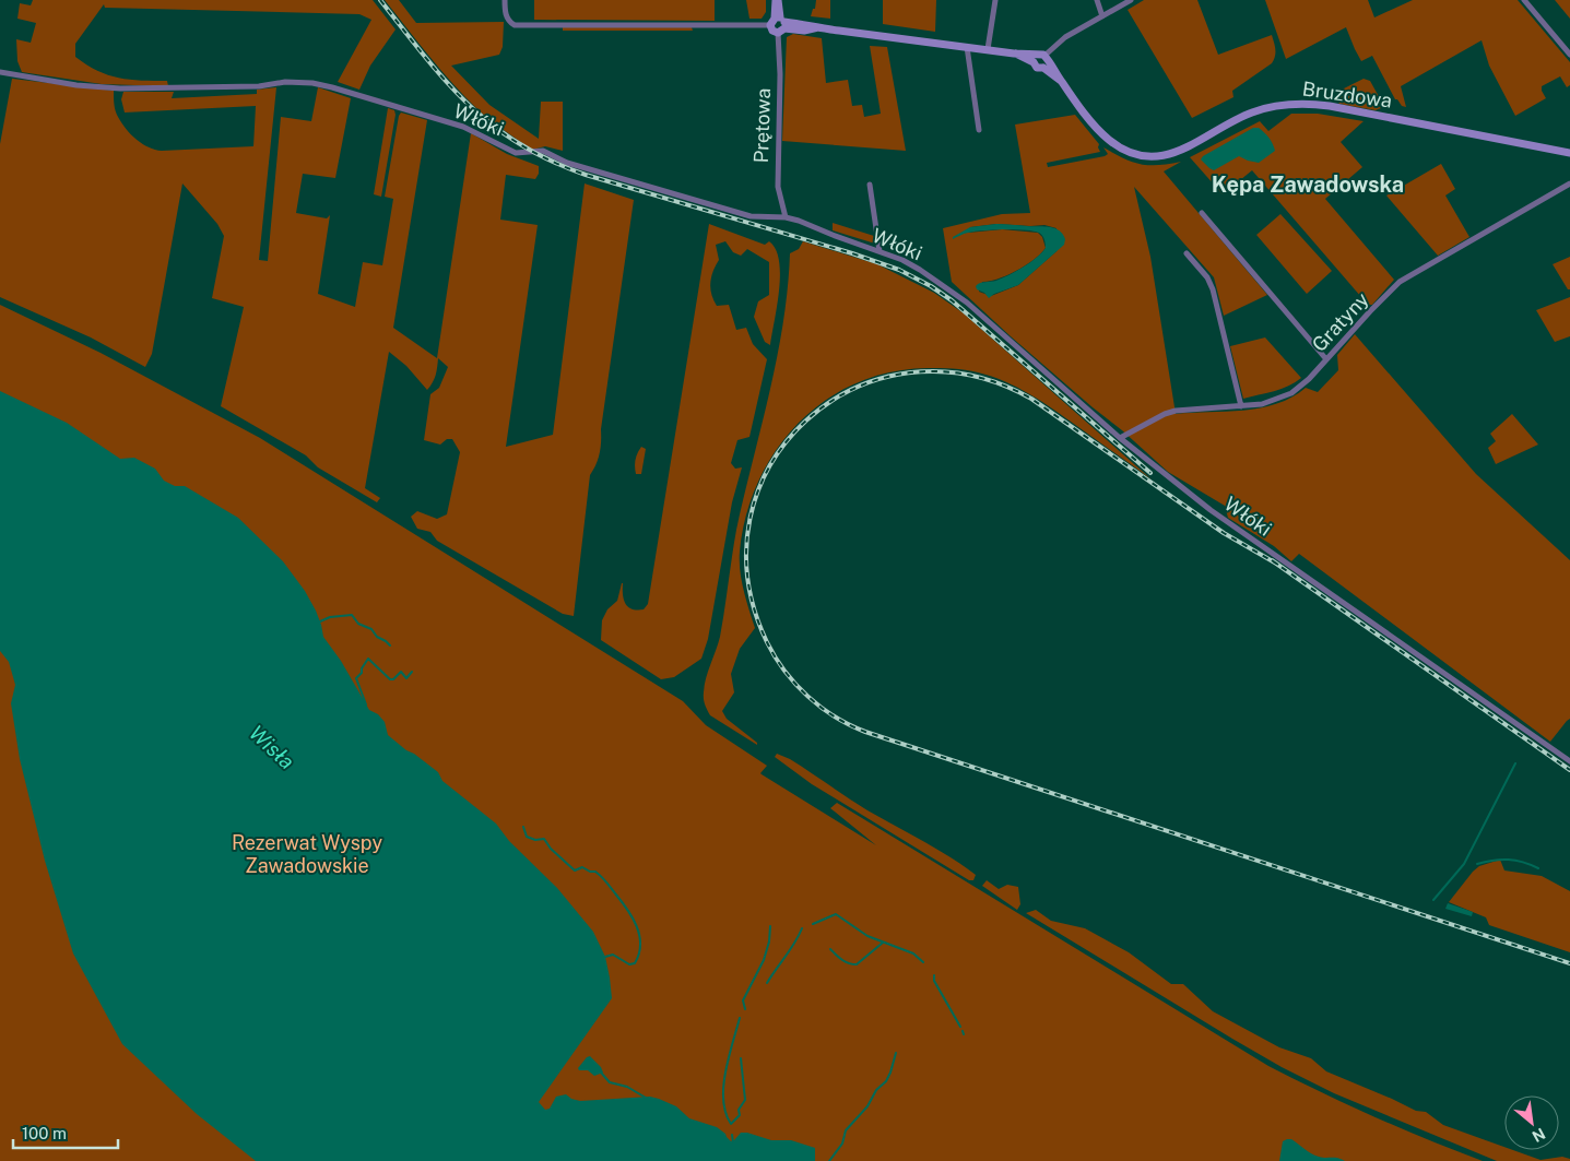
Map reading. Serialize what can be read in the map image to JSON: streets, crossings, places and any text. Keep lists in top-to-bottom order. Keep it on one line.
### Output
{"streets":{"street":["Bruzdowa","Włóki","Prętowa","Gratyny"]},"crossings":[["Bruzdowa","Prętowa"],["Włóki","Prętowa"],["Włóki","Gratyny"]],"districts":["Kępa Zawadowska"],"water":["Wisła"],"parks":["Rezerwat Wyspy Zawadowskie"],"scale_bar":"100 m","north":"bottom right"}
